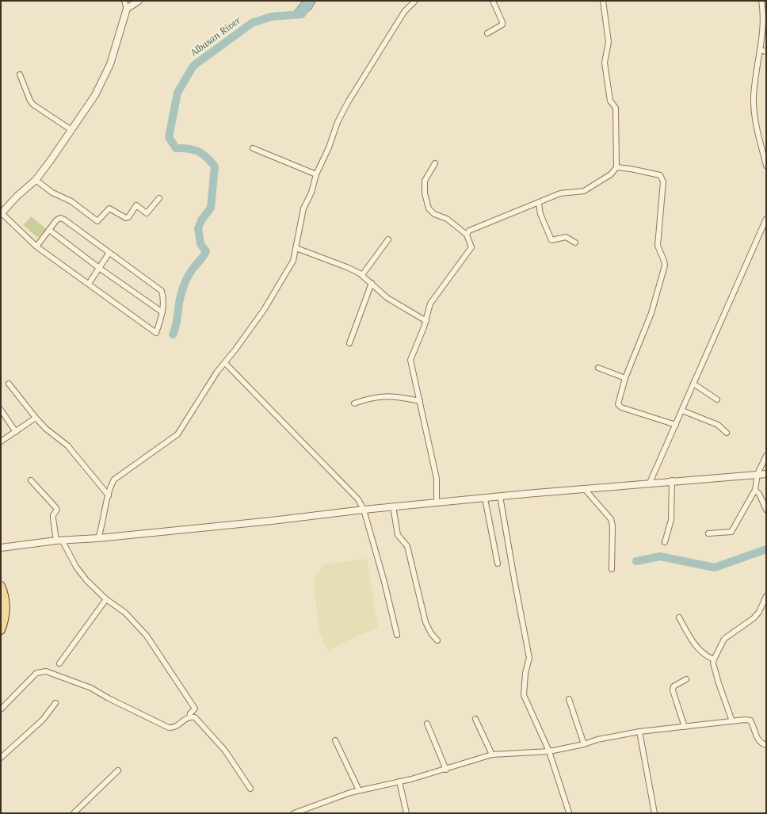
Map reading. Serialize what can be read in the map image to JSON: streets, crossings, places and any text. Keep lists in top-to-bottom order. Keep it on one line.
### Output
{"water":["Albasan River"]}
